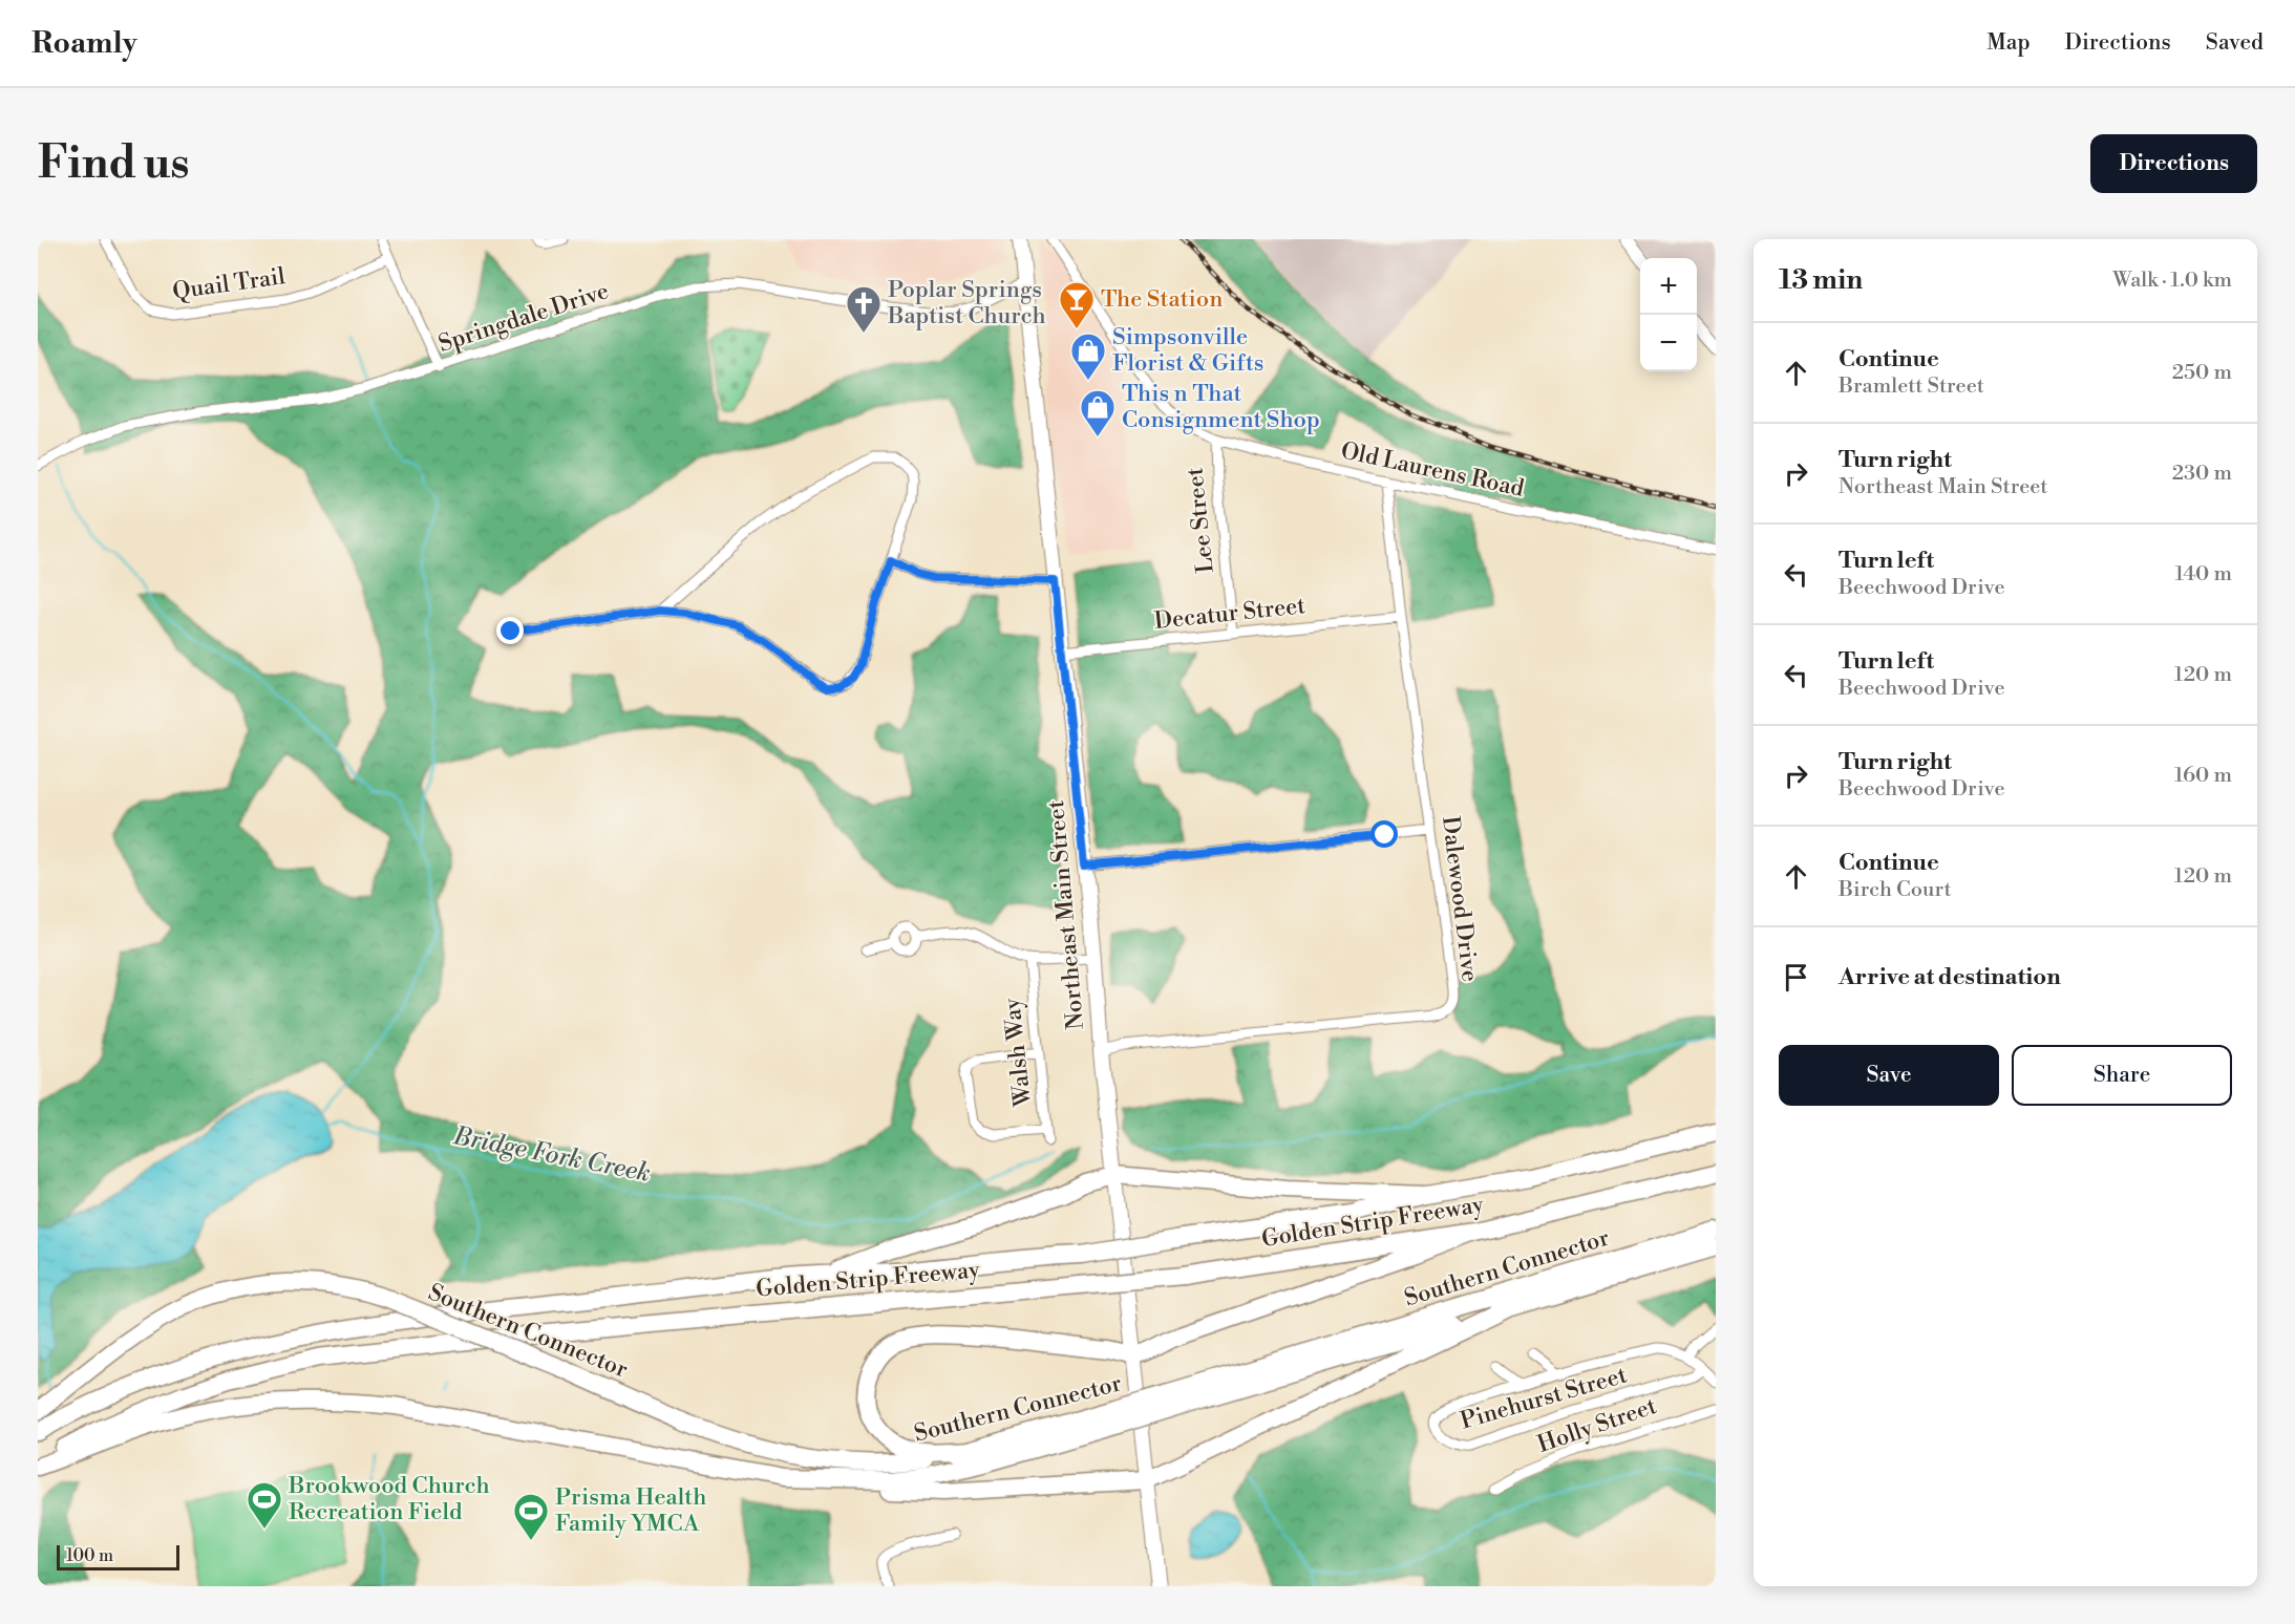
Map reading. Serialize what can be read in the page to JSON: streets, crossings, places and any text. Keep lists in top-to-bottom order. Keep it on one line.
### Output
{"streets":{"highway":["Golden Strip Freeway","Southern Connector"],"main road":["Northeast Main Street"],"street":["Quail Trail","Springdale Drive","Old Laurens Road","Lee Street","Decatur Street","Dalewood Drive","Walsh Way","Pinehurst Street","Holly Street"]},"crossings":[["Springdale Drive","Northeast Main Street"],["Old Laurens Road","Lee Street"],["Old Laurens Road","Dalewood Drive"],["Lee Street","Decatur Street"],["Decatur Street","Dalewood Drive"],["Decatur Street","Northeast Main Street"],["Dalewood Drive","Northeast Main Street"],["Golden Strip Freeway","Southern Connector"]],"water":["Bridge Fork Creek"],"places":{"bar":["The Station"],"church":["Poplar Springs Baptist Church"],"shop":["Simpsonville Florist & Gifts","This n That Consignment Shop"],"sports":["Brookwood Church Recreation Field","Prisma Health Family YMCA"]},"scale_bar":"100 m","page":{"header":"Roamly","nav":["Map","Directions","Saved"],"buttons":["Directions",["Save","Share"]],"title":"Find us","heading":["13 min","Walk · 1.0 km"],"map_buttons":["+","−"],"list":[["Continue","Bramlett Street","250 m"],["Turn right","Northeast Main Street","230 m"],["Turn left","Beechwood Drive","140 m"],["Turn left","Beechwood Drive","120 m"],["Turn right","Beechwood Drive","160 m"],["Continue","Birch Court","120 m"],"Arrive at destination"],"scale":"100 m"}}
